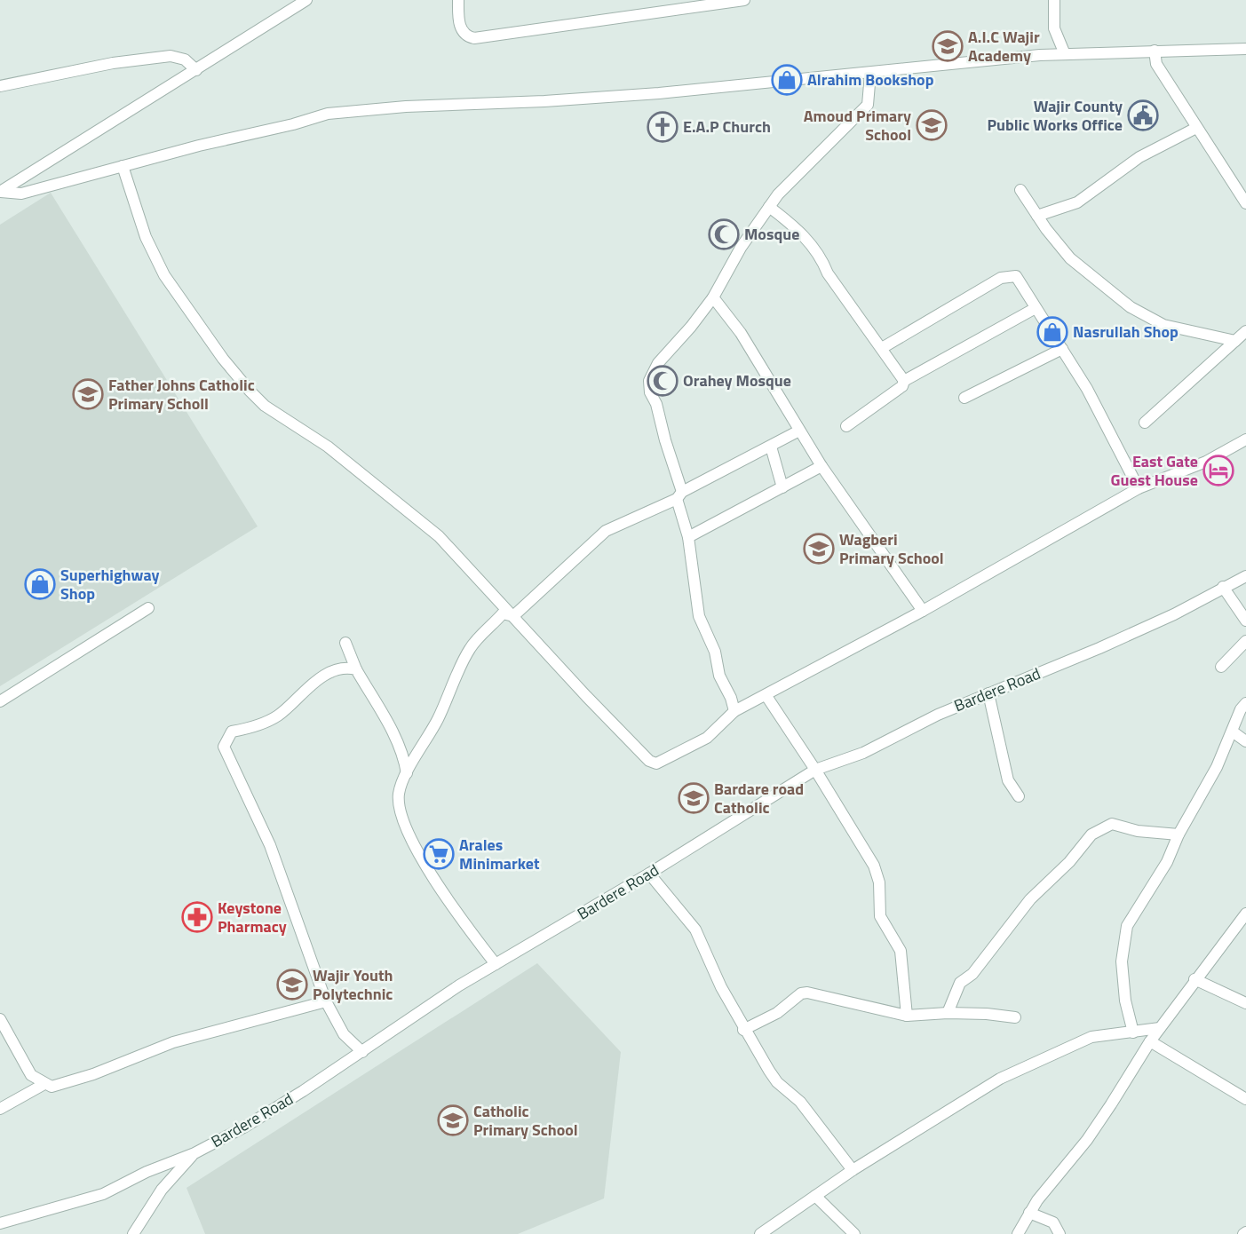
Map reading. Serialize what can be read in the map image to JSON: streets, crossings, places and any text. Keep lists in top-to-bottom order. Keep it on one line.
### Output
{"streets":{"street":["Bardere Road"]},"places":{"school or university":["A.I.C Wajir Academy","Amoud Primary School","Father Johns Catholic Primary Scholl","Wagberi Primary School","Bardare road Catholic","Wajir Youth Polytechnic","Catholic Primary School"],"shop":["Alrahim Bookshop","Nasrullah Shop","Superhighway Shop"],"public building":["Wajir County Public Works Office"],"church":["E.A.P Church"],"mosque":["Mosque","Orahey Mosque"],"hotel":["East Gate Guest House"],"supermarket":["Arales Minimarket"],"pharmacy":["Keystone Pharmacy"]}}
